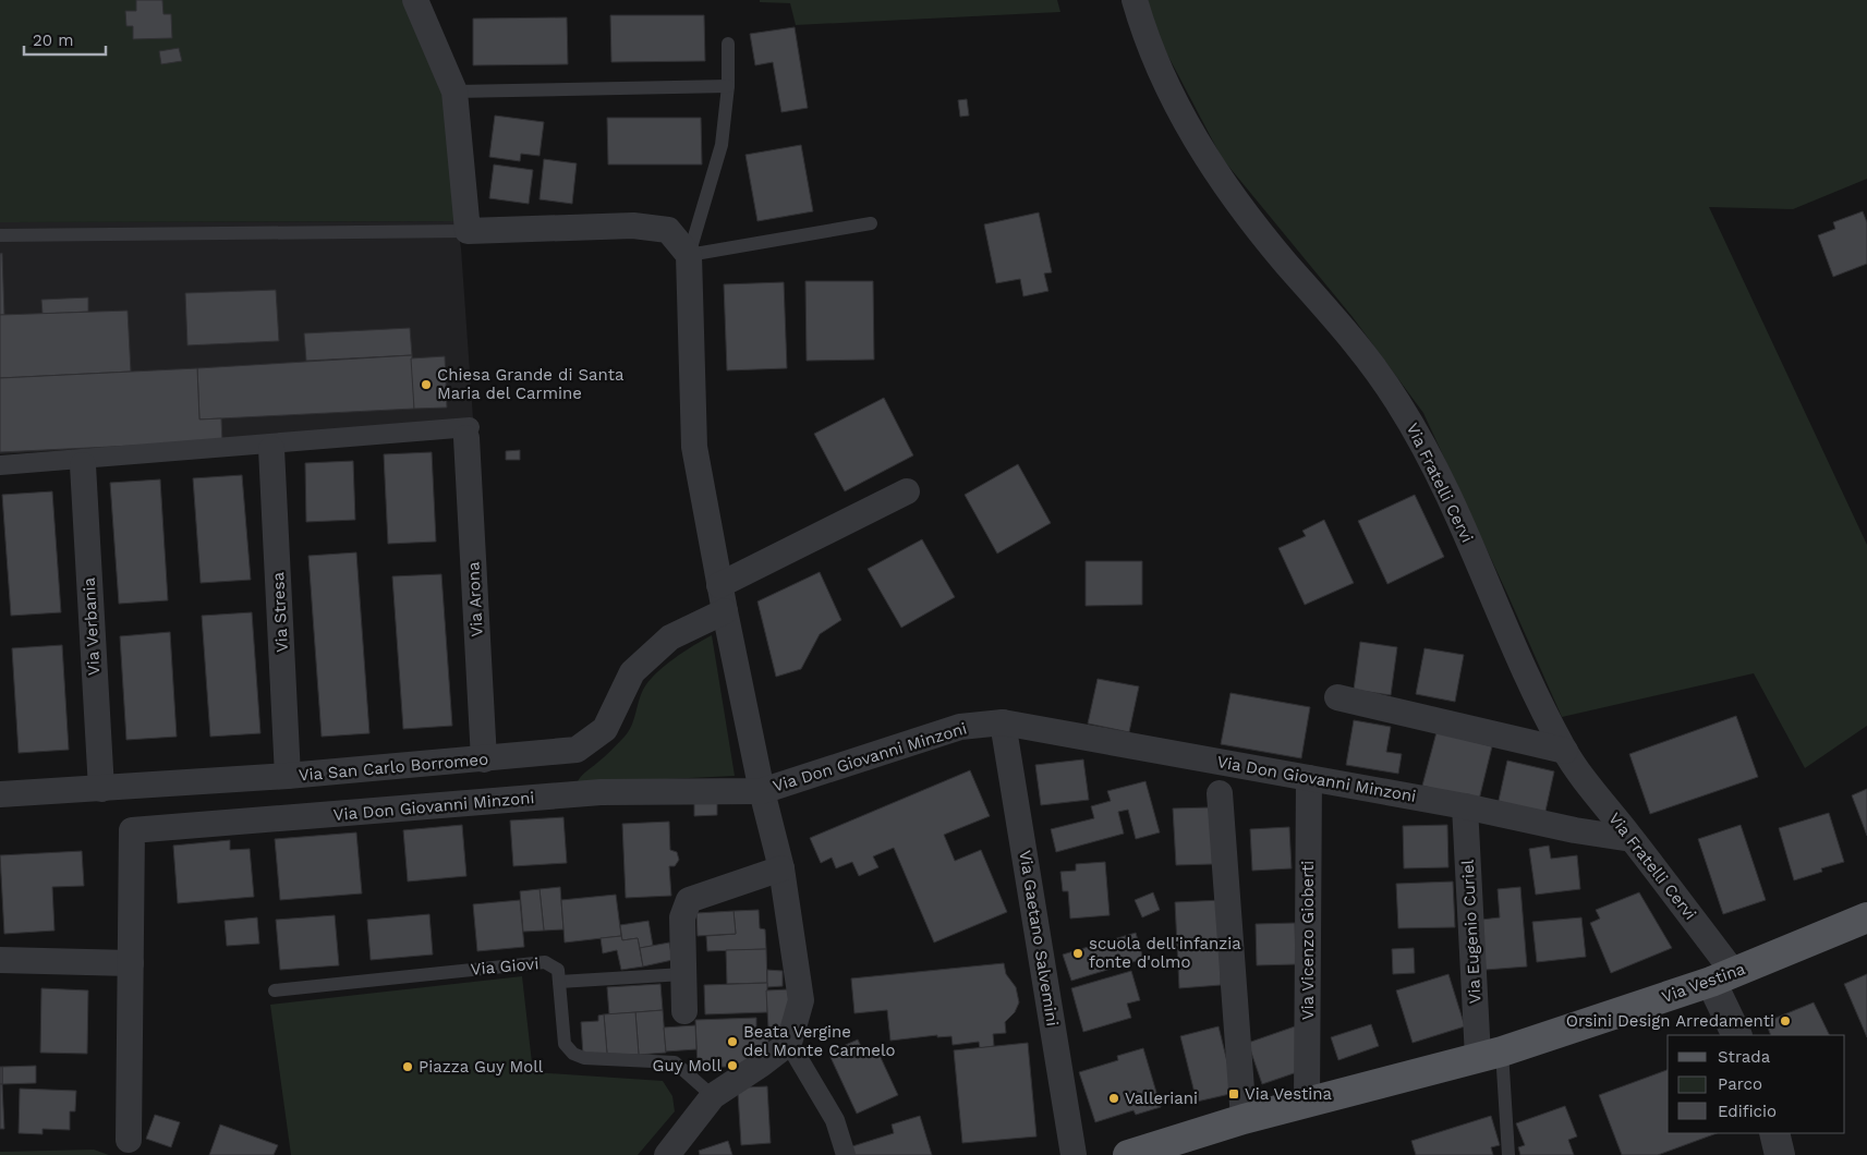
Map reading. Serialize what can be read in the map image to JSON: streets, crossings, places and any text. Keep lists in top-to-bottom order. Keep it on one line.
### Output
{"streets":{"main road":["Via Vestina"],"street":["Via Fratelli Cervi","Via Arona","Via Stresa","Via Verbania","Via Don Giovanni Minzoni","Via San Carlo Borromeo","Via Eugenio Curiel","Via Gaetano Salvemini","Via Vicenzo Gioberti"],"lane":["Via Giovi"]},"crossings":[["Via Fratelli Cervi","Via Don Giovanni Minzoni"],["Via Fratelli Cervi","Via Vestina"],["Via Arona","Via San Carlo Borromeo"],["Via Stresa","Via San Carlo Borromeo"],["Via Verbania","Via San Carlo Borromeo"],["Via Don Giovanni Minzoni","Via Eugenio Curiel"],["Via Don Giovanni Minzoni","Via Gaetano Salvemini"],["Via Don Giovanni Minzoni","Via Vicenzo Gioberti"],["Via Eugenio Curiel","Via Vestina"],["Via Vicenzo Gioberti","Via Vestina"]],"places":{"other":["Chiesa Grande di Santa Maria del Carmine","scuola dell'infanzia fonte d'olmo","Orsini Design Arredamenti","Beata Vergine del Monte Carmelo","Guy Moll","Piazza Guy Moll","Valleriani"],"transit":["Via Vestina"]},"legend":["Strada","Parco","Edificio"],"scale_bar":"20 m"}
